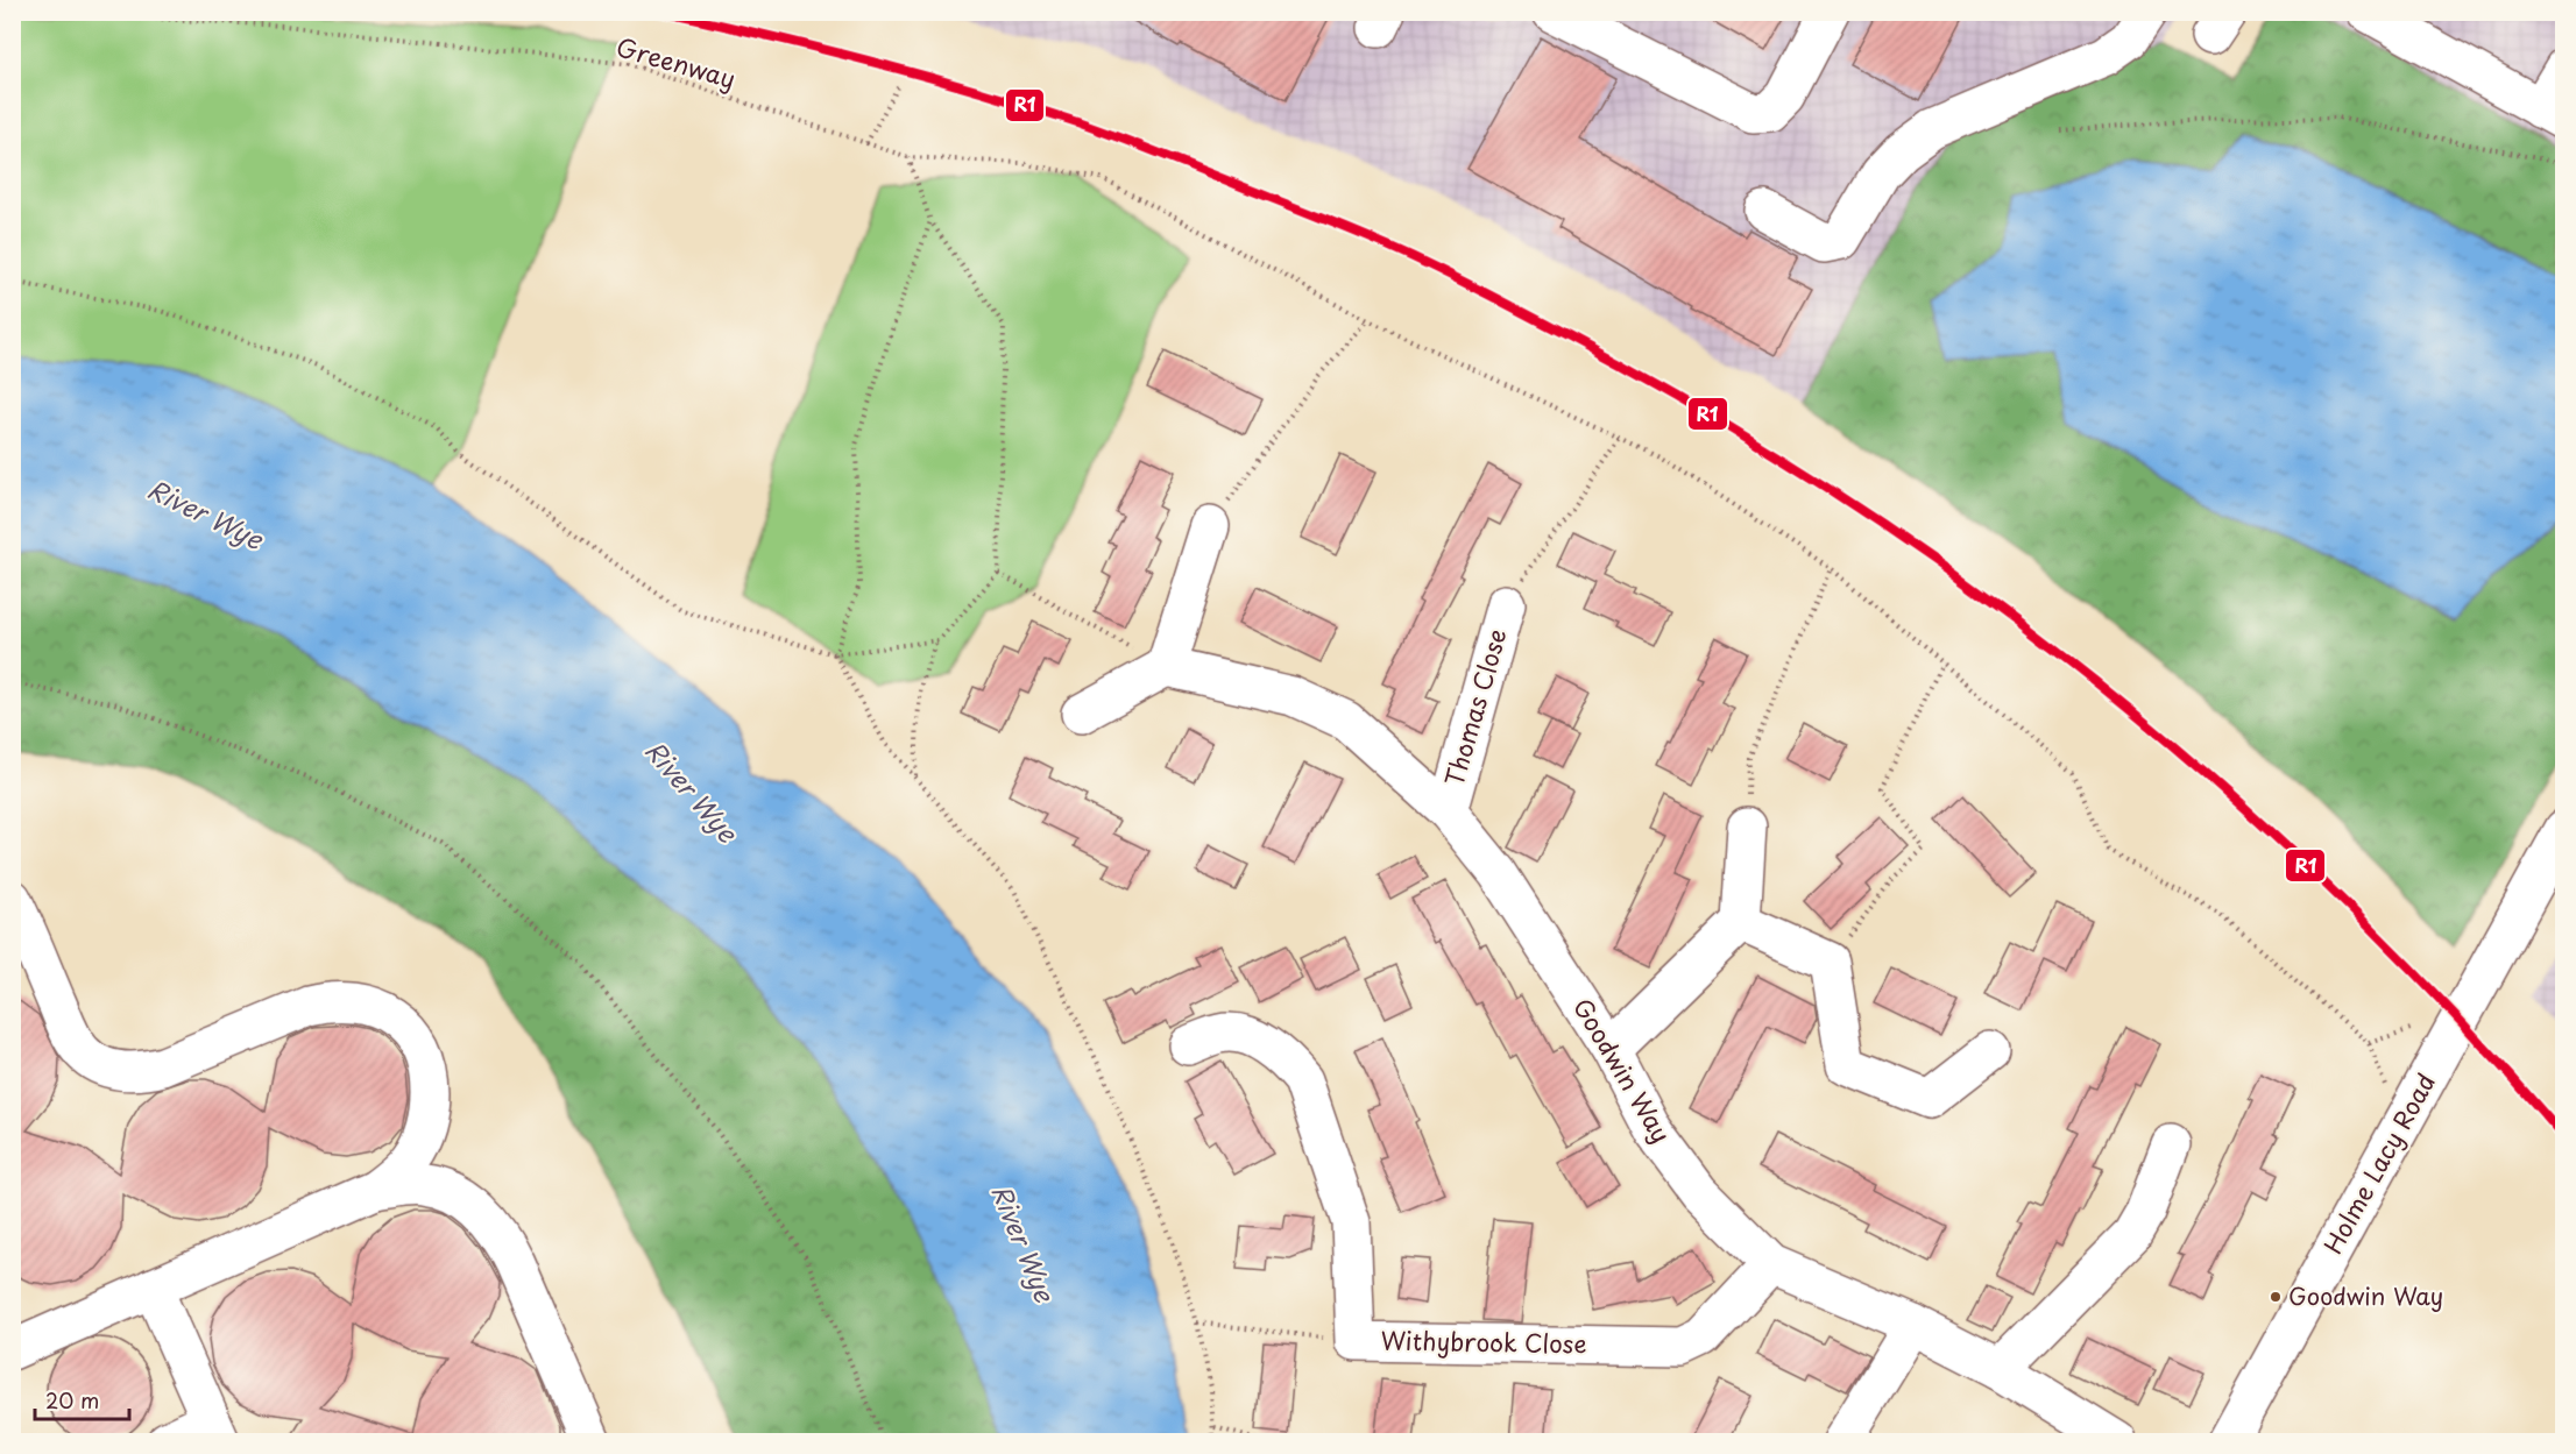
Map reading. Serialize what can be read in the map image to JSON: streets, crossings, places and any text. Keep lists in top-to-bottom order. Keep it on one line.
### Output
{"streets":{"street":["Thomas Close","Goodwin Way","Holme Lacy Road","Withybrook Close"],"path":["Greenway"]},"crossings":[["Thomas Close","Goodwin Way"],["Goodwin Way","Withybrook Close"]],"water":["River Wye"],"places":["Goodwin Way"],"lines":["transit line R1"],"scale_bar":"20 m"}
